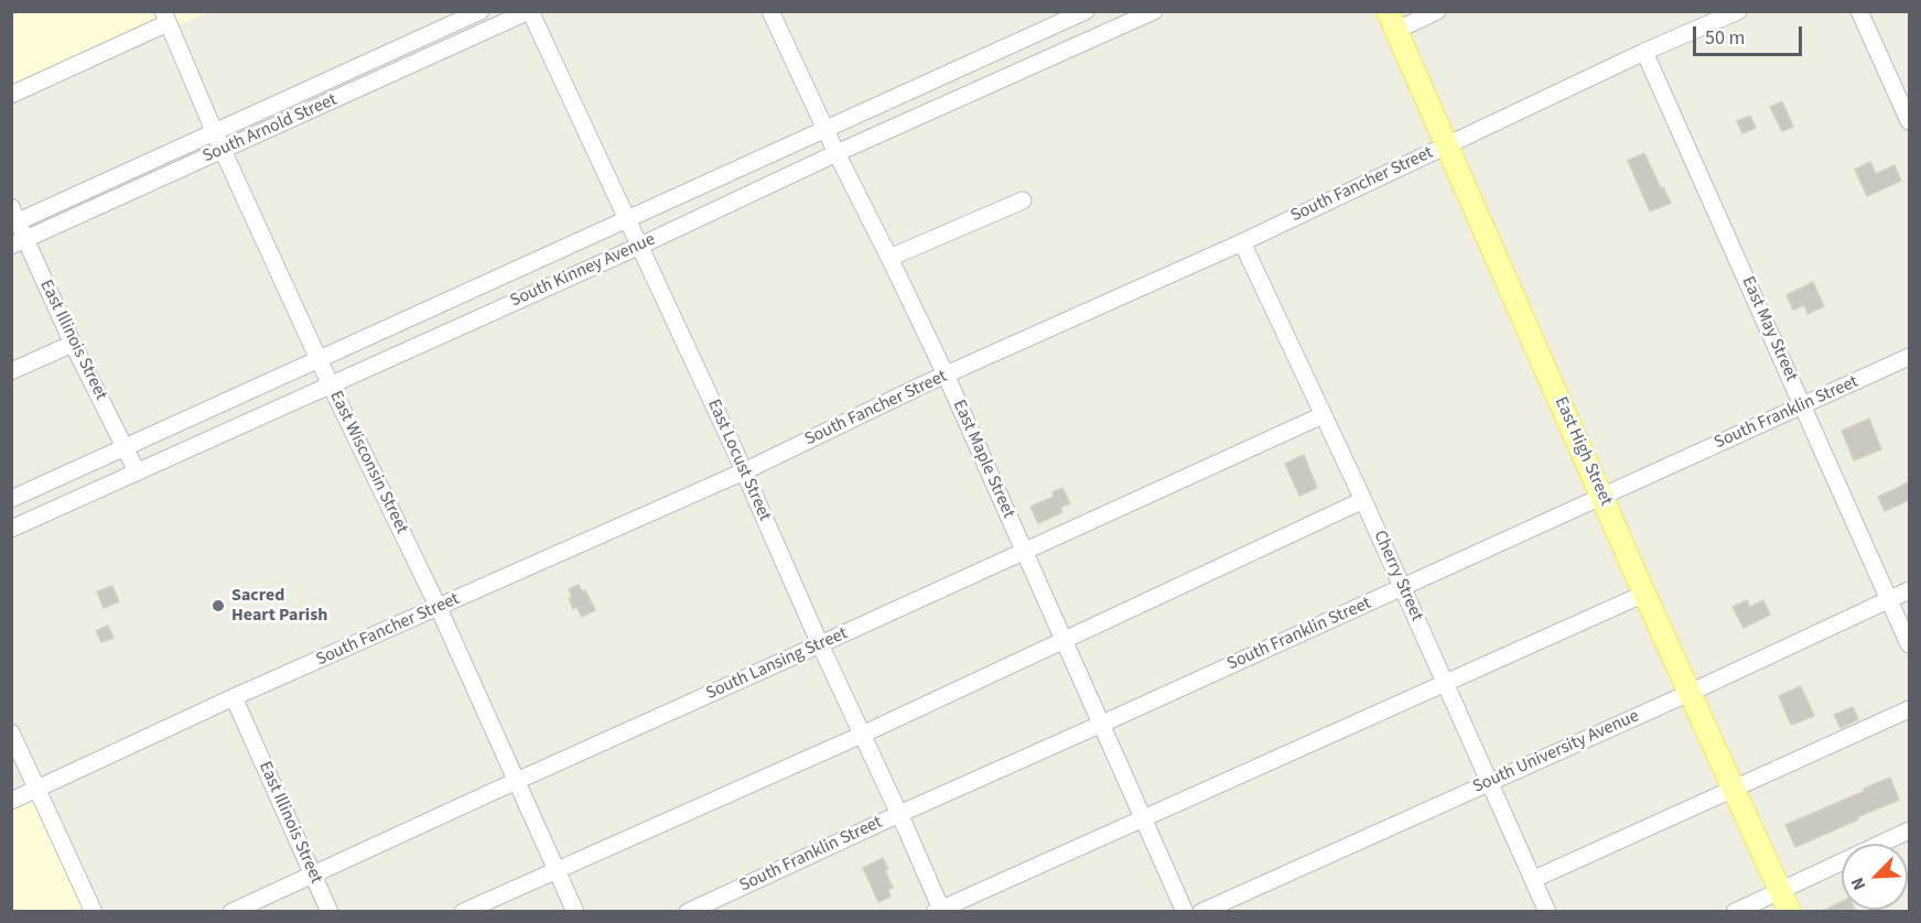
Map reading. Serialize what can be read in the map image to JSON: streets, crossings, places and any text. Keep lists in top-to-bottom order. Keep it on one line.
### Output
{"streets":{"main road":["East High Street"],"street":["South Arnold Street","South Fancher Street","South Kinney Avenue","East May Street","East Illinois Street","South Franklin Street","East Maple Street","East Locust Street","East Wisconsin Street","Cherry Street","South Lansing Street","South University Avenue"]},"crossings":[["South Arnold Street","East Illinois Street"],["South Arnold Street","East Locust Street"],["South Arnold Street","East Wisconsin Street"],["South Fancher Street","East May Street"],["South Fancher Street","East Illinois Street"],["South Fancher Street","East High Street"],["South Fancher Street","East Maple Street"],["South Fancher Street","East Locust Street"],["South Fancher Street","East Wisconsin Street"],["South Fancher Street","Cherry Street"],["South Kinney Avenue","East Illinois Street"],["South Kinney Avenue","East Maple Street"],["South Kinney Avenue","East Locust Street"],["South Kinney Avenue","East Wisconsin Street"],["East May Street","South Franklin Street"],["East May Street","South University Avenue"],["East Illinois Street","South Lansing Street"],["South Franklin Street","East High Street"],["South Franklin Street","East Maple Street"],["South Franklin Street","East Locust Street"],["South Franklin Street","Cherry Street"],["East High Street","South University Avenue"],["East Maple Street","South Lansing Street"],["East Locust Street","South Lansing Street"],["East Wisconsin Street","South Lansing Street"],["Cherry Street","South Lansing Street"],["Cherry Street","South University Avenue"]],"places":["Sacred Heart Parish"],"scale_bar":"50 m","north":"bottom left"}
